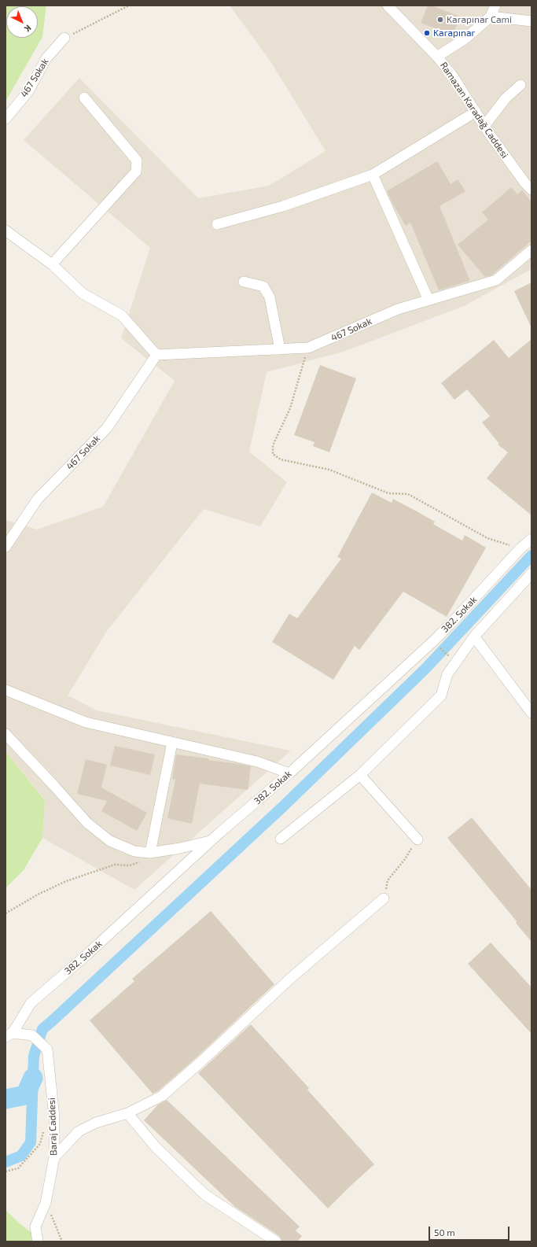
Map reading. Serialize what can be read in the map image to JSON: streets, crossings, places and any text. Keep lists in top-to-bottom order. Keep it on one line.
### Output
{"streets":{"street":["467 Sokak","Ramazan Karadağ Caddesi","382. Sokak","Baraj Caddesi"]},"crossings":[["382. Sokak","Baraj Caddesi"]],"places":["Karapınar Cami","Karapınar"],"scale_bar":"50 m","north":"bottom right"}
